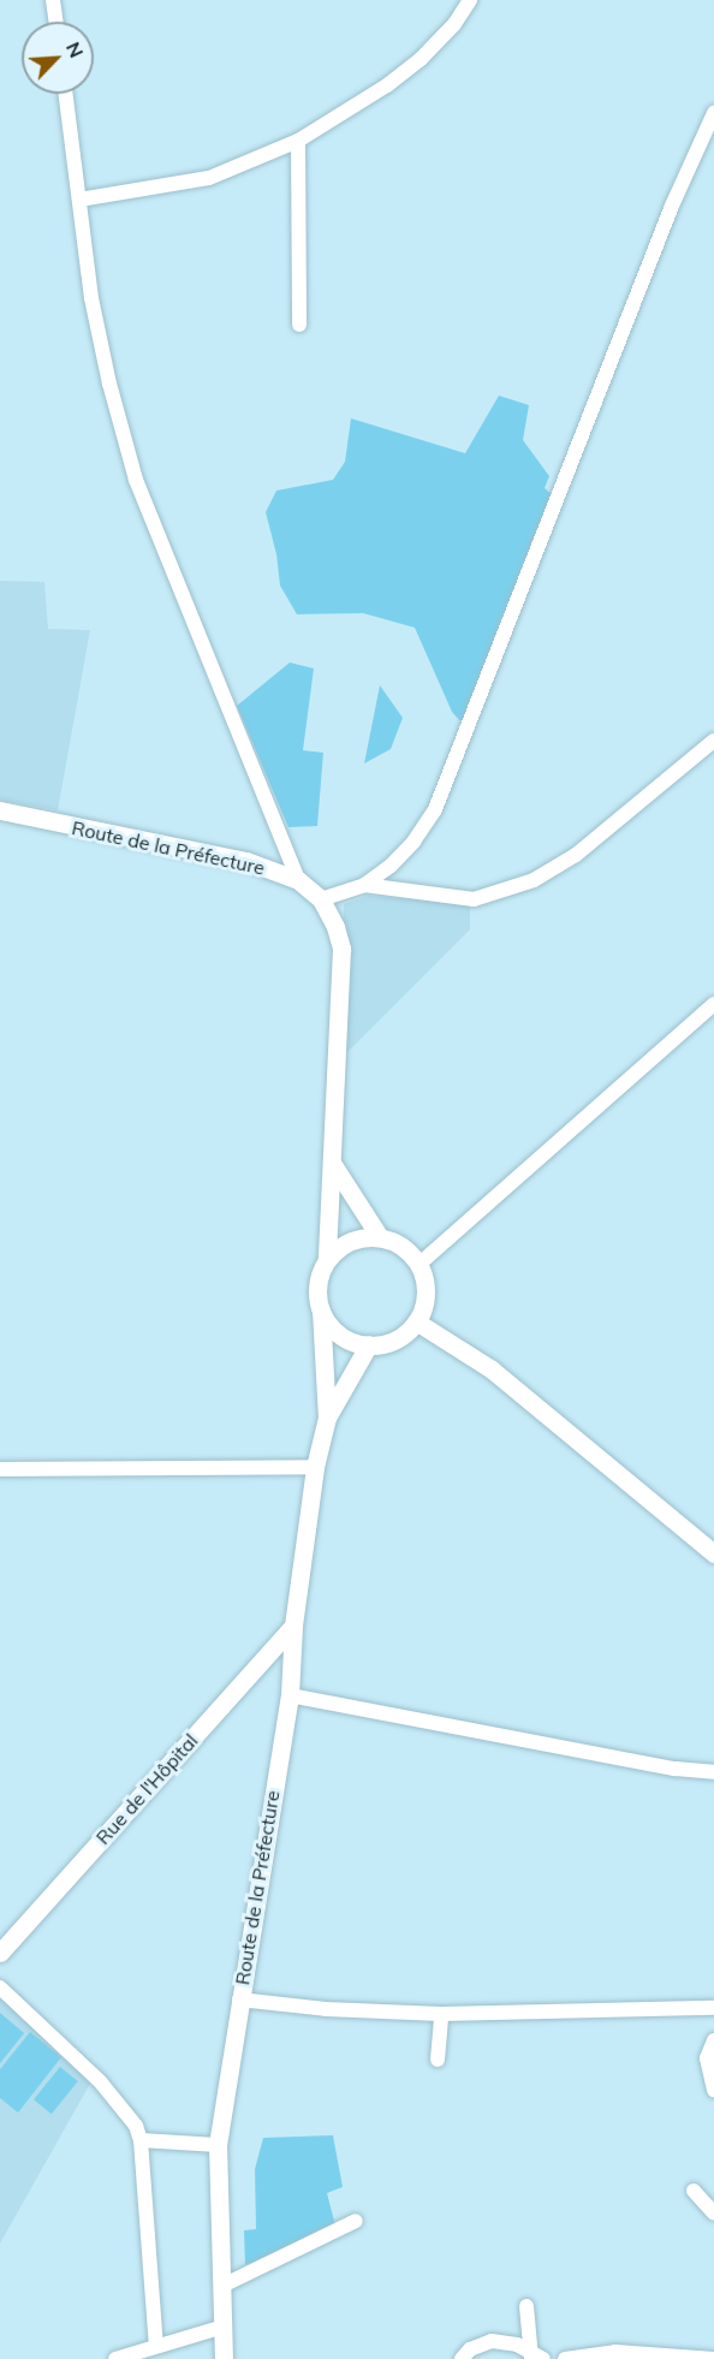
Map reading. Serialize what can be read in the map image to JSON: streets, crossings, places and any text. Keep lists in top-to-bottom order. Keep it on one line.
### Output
{"streets":{"street":["Route de la Préfecture","Rue de l'Hôpital"]},"crossings":[["Route de la Préfecture","Rue de l'Hôpital"]],"north":"top right"}
